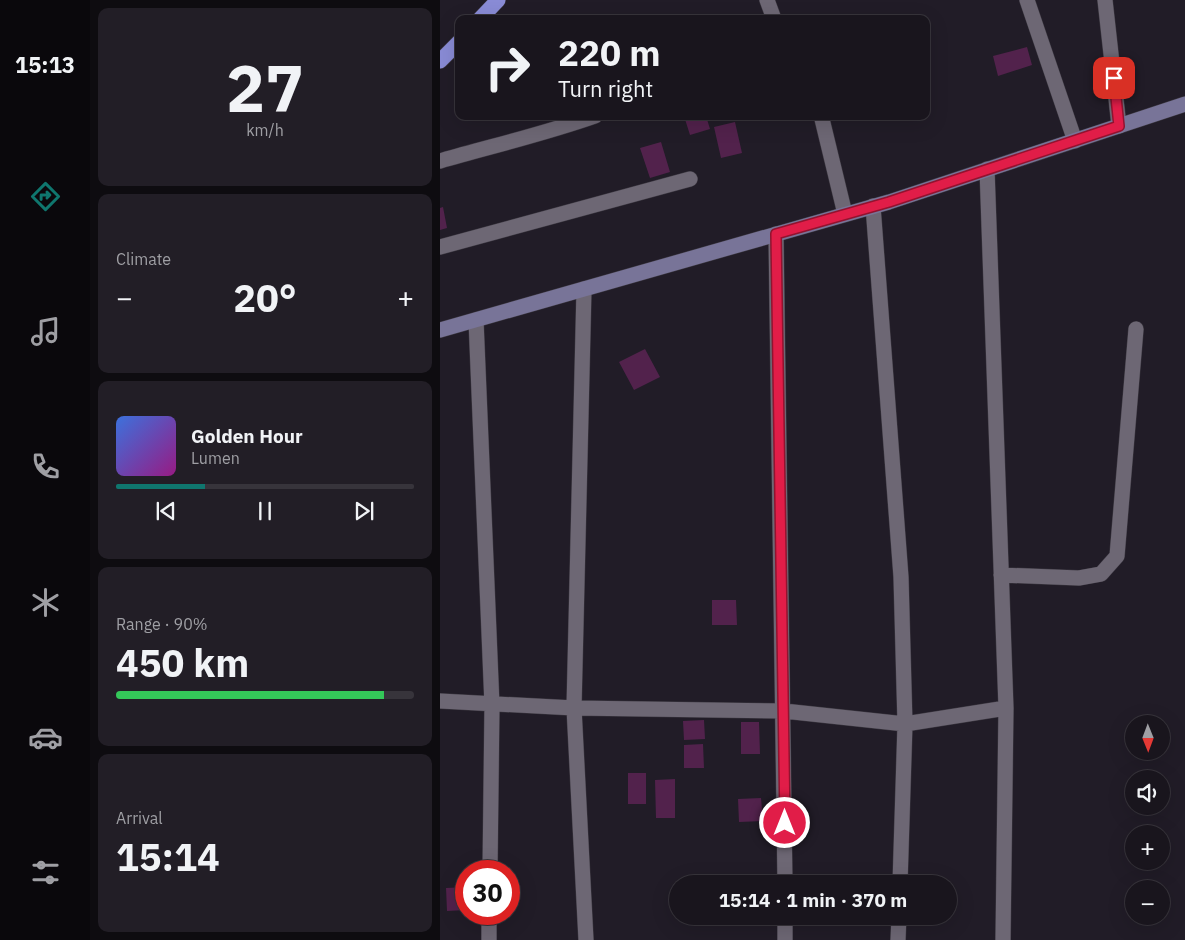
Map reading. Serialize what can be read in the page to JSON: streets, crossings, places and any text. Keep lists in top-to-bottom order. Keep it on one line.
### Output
{"north":"bottom","page":{"tabs":"15:13","tile":[["27","km/h"],"Climate",["Range · 90%","450 km"],["Arrival","15:14"]],"turn":["220 m","Turn right"],"heat":["−","20°","+"],"song":["Golden Hour","Lumen"],"map_buttons":["+","−"],"limit":"30","trip":"15:14 · 1 min · 370 m"}}
